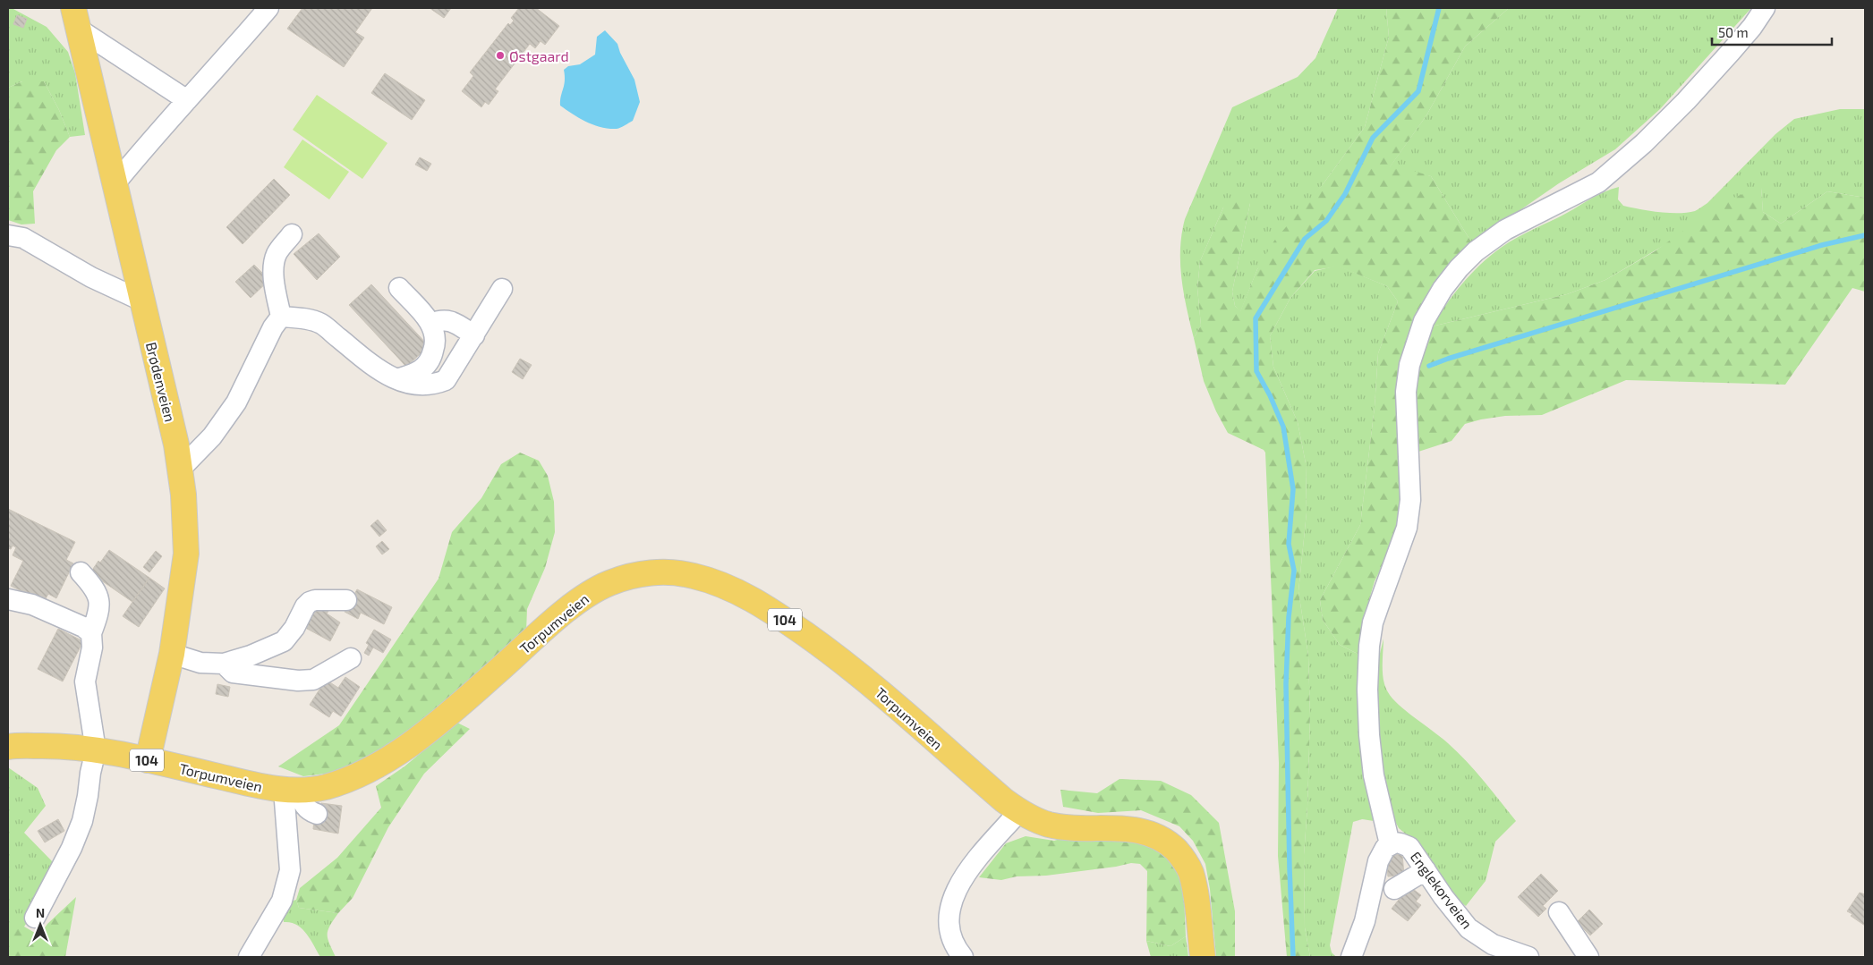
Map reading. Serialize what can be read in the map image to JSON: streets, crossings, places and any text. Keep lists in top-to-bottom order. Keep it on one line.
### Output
{"streets":{"main road":["Brødenveien","104","Torpumveien"],"street":["Englekorveien"]},"crossings":[["Brødenveien","Torpumveien"]],"places":["Østgaard"],"scale_bar":"50 m","north":"top"}
